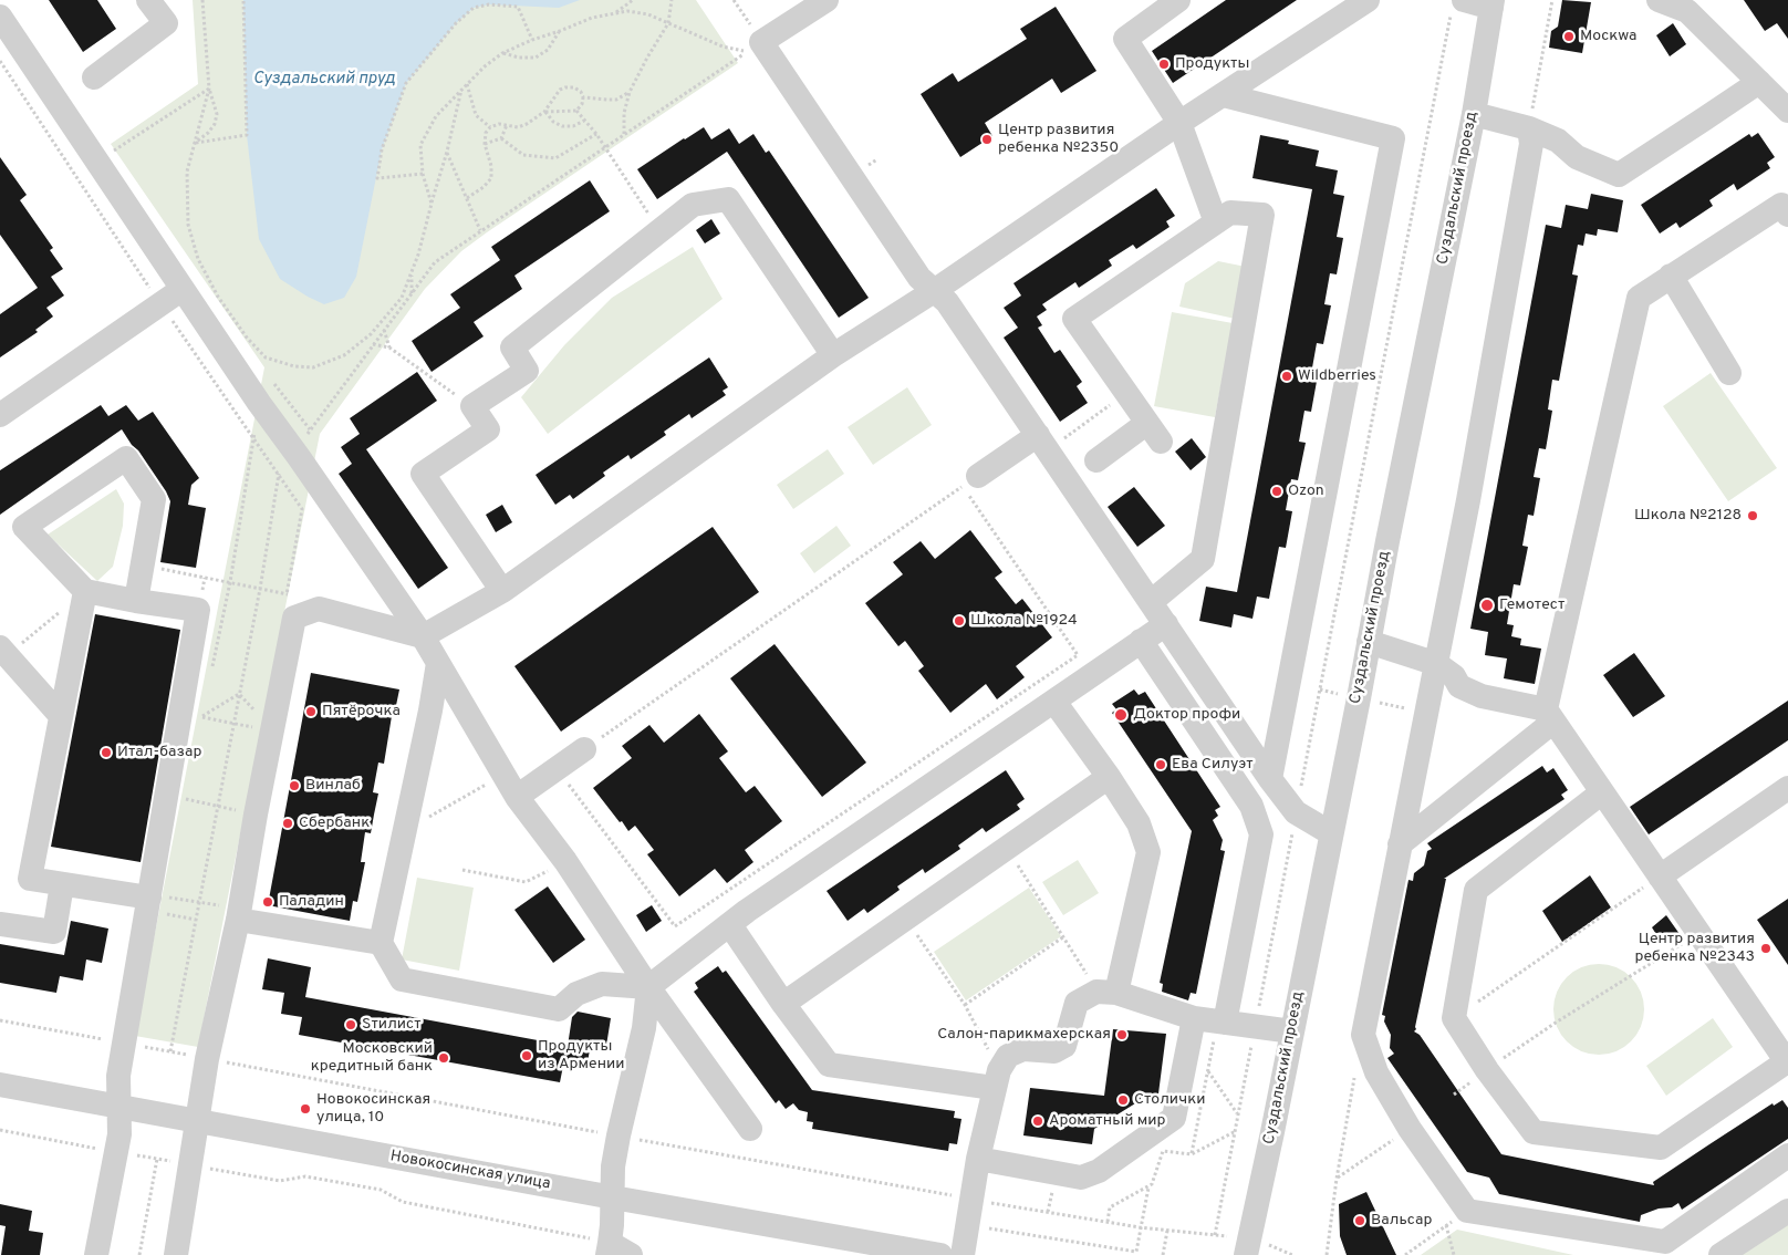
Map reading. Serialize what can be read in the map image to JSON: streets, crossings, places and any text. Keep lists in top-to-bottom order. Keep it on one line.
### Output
{"streets":{"street":["Суздальский проезд","Новокосинская улица"]},"water":["Суздальский пруд"],"places":["Москwa","Продукты","Центр развития ребенка №2350","Wildberries","Ozon","Школа №2128","Гемотест","Школа №1924","Пятёрочка","Доктор профи","Итал-базар","Ева Силуэт","Винлаб","Сбербанк","Паладин","Центр развития ребенка №2343","Sтилист","Салон-парикмахерская","Продукты из Армении","Московский кредитный банк","Столички","Новокосинская улица, 10","Ароматный мир","Вальсар"]}
